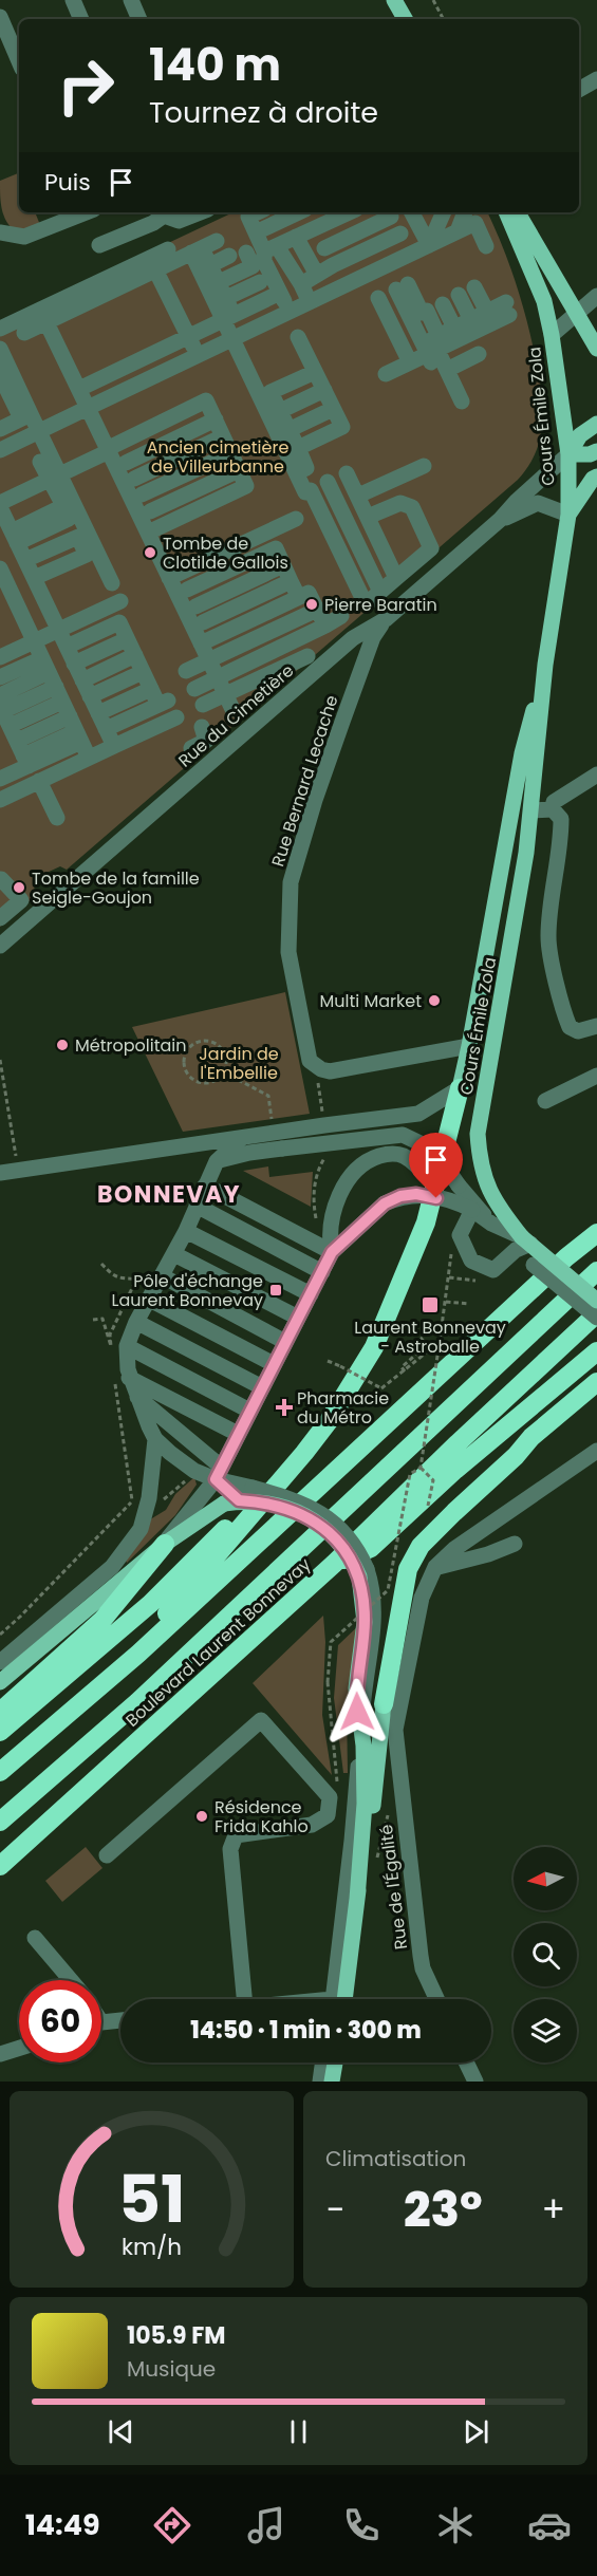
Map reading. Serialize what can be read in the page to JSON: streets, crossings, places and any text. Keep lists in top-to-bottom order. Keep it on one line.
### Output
{"streets":{"highway":["Boulevard Laurent Bonnevay"],"main road":["Cours Émile Zola"],"street":["Rue du Cimetière","Rue Bernard Lecache","Rue de l'Égalité"]},"crossings":[["Cours Émile Zola","Rue du Cimetière"],["Cours Émile Zola","Rue Bernard Lecache"],["Rue du Cimetière","Rue Bernard Lecache"]],"districts":["BONNEVAY"],"parks":["Ancien cimetière de Villeurbanne","Jardin de l'Embellie"],"places":{"other":["Tombe de Clotilde Gallois","Pierre Baratin","Tombe de la famille Seigle-Goujon","Multi Market","Métropolitain","Résidence Frida Kahlo"],"transit":["Pôle d'échange Laurent Bonnevay","Laurent Bonnevay - Astroballe"],"health":["Pharmacie du Métro"]},"north":"left","page":{"turn":["140 m","Tournez à droite"],"then":"Puis","limit":"60","trip":"14:50 · 1 min · 300 m","tile":"Climatisation","heat":["−","23°","+"],"song":["105.9 FM","Musique"],"tabs":"14:49","gauge":["51","km/h"]}}
